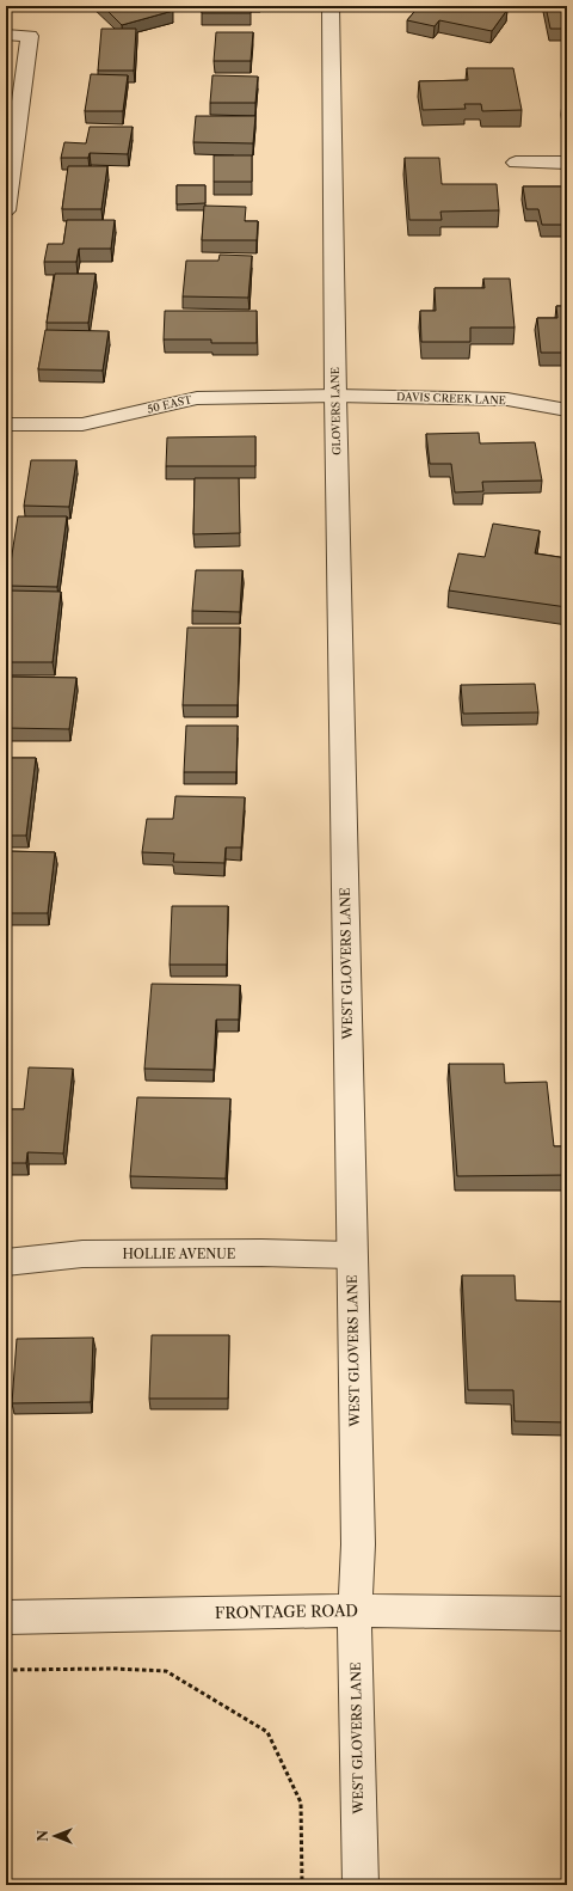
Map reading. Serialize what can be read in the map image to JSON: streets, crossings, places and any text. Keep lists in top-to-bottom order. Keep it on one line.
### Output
{"streets":{"street":["DAVIS CREEK LANE","50 EAST","GLOVERS LANE","WEST GLOVERS LANE","HOLLIE AVENUE","FRONTAGE ROAD"]},"crossings":[["DAVIS CREEK LANE","50 EAST"],["DAVIS CREEK LANE","GLOVERS LANE"],["50 EAST","GLOVERS LANE"],["GLOVERS LANE","WEST GLOVERS LANE"],["WEST GLOVERS LANE","HOLLIE AVENUE"],["WEST GLOVERS LANE","FRONTAGE ROAD"]],"north":"left"}
